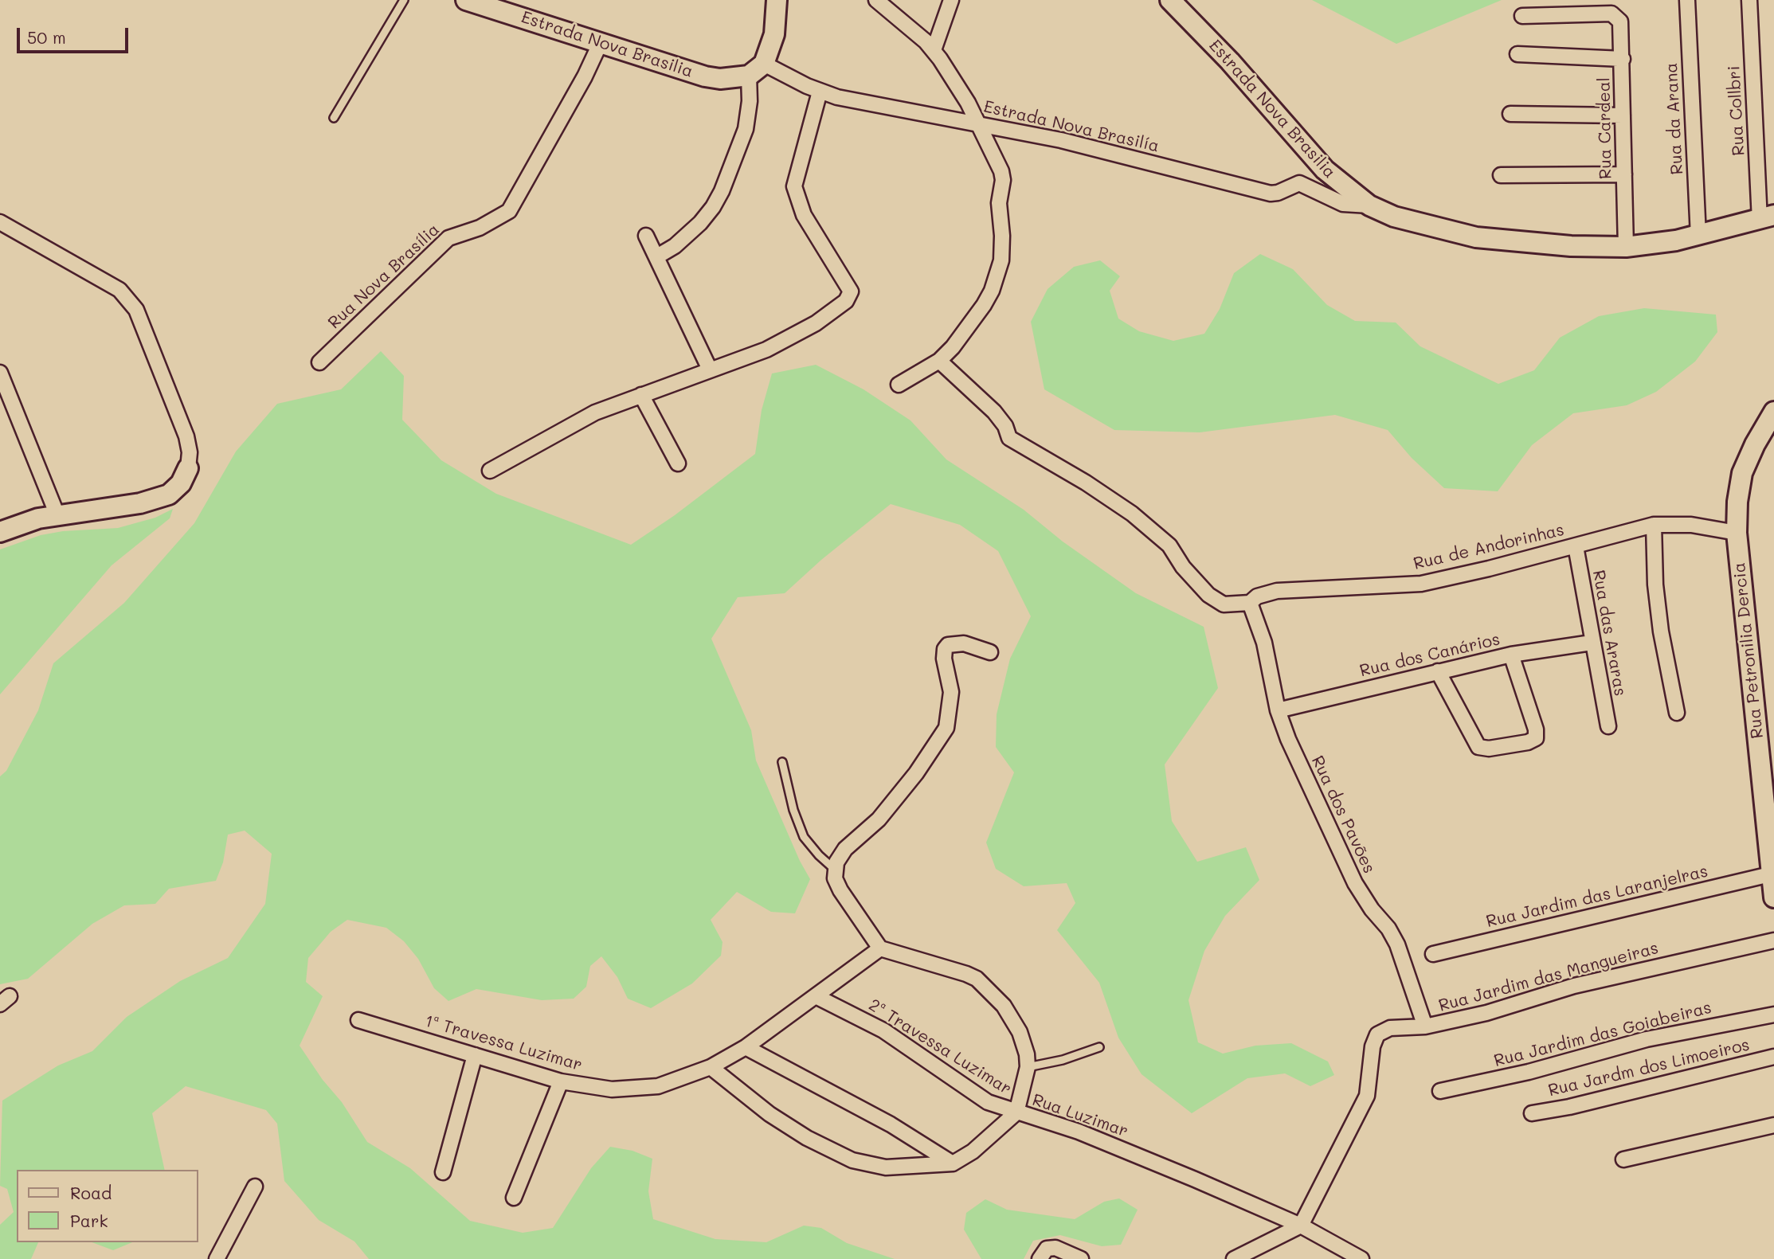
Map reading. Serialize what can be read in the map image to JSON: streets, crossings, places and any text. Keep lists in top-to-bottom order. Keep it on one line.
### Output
{"streets":{"street":["Estrada Nova Brasilia","Rua Collbri","Rua da Arana","Estrada Nova Brasilía","Rua Cardeal","Rua Nova Brasília","Rua de Andorinhas","Rua das Araras","Rua Petronilia Dercia","Rua dos Canários","Rua dos Pavões","Rua Jardim das Laranjelras","Rua Jardim das Mangueiras","Rua Jardim das Goiabeiras","1ª Travessa Luzimar","2ª Travessa Luzimar","Rua Jardm dos Limoeiros","Rua Luzimar"]},"crossings":[["Estrada Nova Brasilia","Rua Collbri"],["Estrada Nova Brasilia","Rua da Arana"],["Estrada Nova Brasilia","Estrada Nova Brasilía"],["Estrada Nova Brasilia","Rua Cardeal"],["Estrada Nova Brasilia","Rua Nova Brasília"],["Rua de Andorinhas","Rua das Araras"],["Rua de Andorinhas","Rua Petronilia Dercia"],["Rua de Andorinhas","Rua dos Pavões"],["Rua das Araras","Rua dos Canários"],["Rua Petronilia Dercia","Rua Jardim das Laranjelras"],["Rua dos Canários","Rua dos Pavões"],["Rua dos Pavões","Rua Jardim das Mangueiras"],["Rua Jardim das Mangueiras","Rua Luzimar"],["1ª Travessa Luzimar","2ª Travessa Luzimar"],["1ª Travessa Luzimar","Rua Luzimar"],["2ª Travessa Luzimar","Rua Luzimar"]],"legend":["Road","Park"],"scale_bar":"50 m"}
